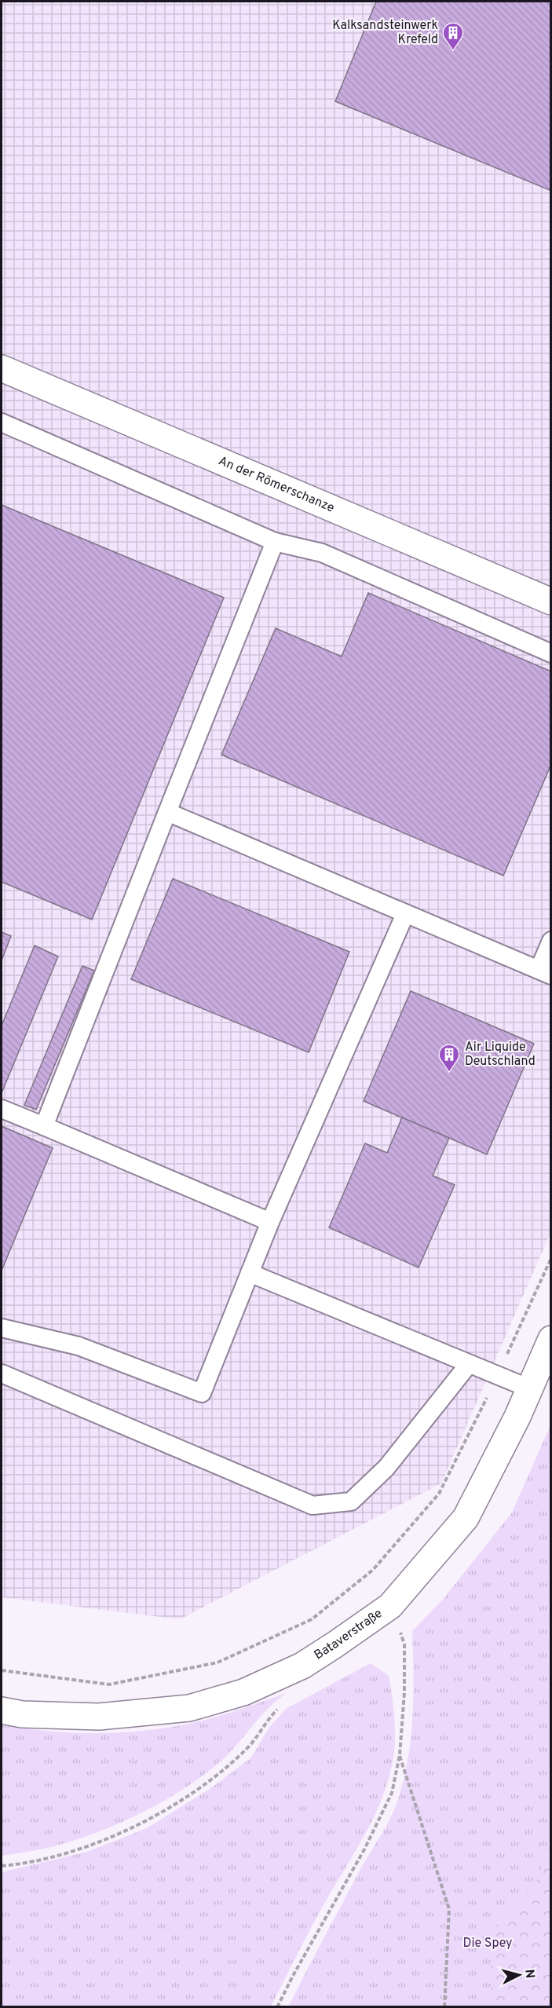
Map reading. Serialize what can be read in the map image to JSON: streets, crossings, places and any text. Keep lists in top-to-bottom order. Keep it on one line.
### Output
{"streets":{"street":["An der Römerschanze","Bataverstraße"]},"parks":["Die Spey"],"places":{"building":["Kalksandsteinwerk Krefeld","Air Liquide Deutschland"]},"north":"right"}
